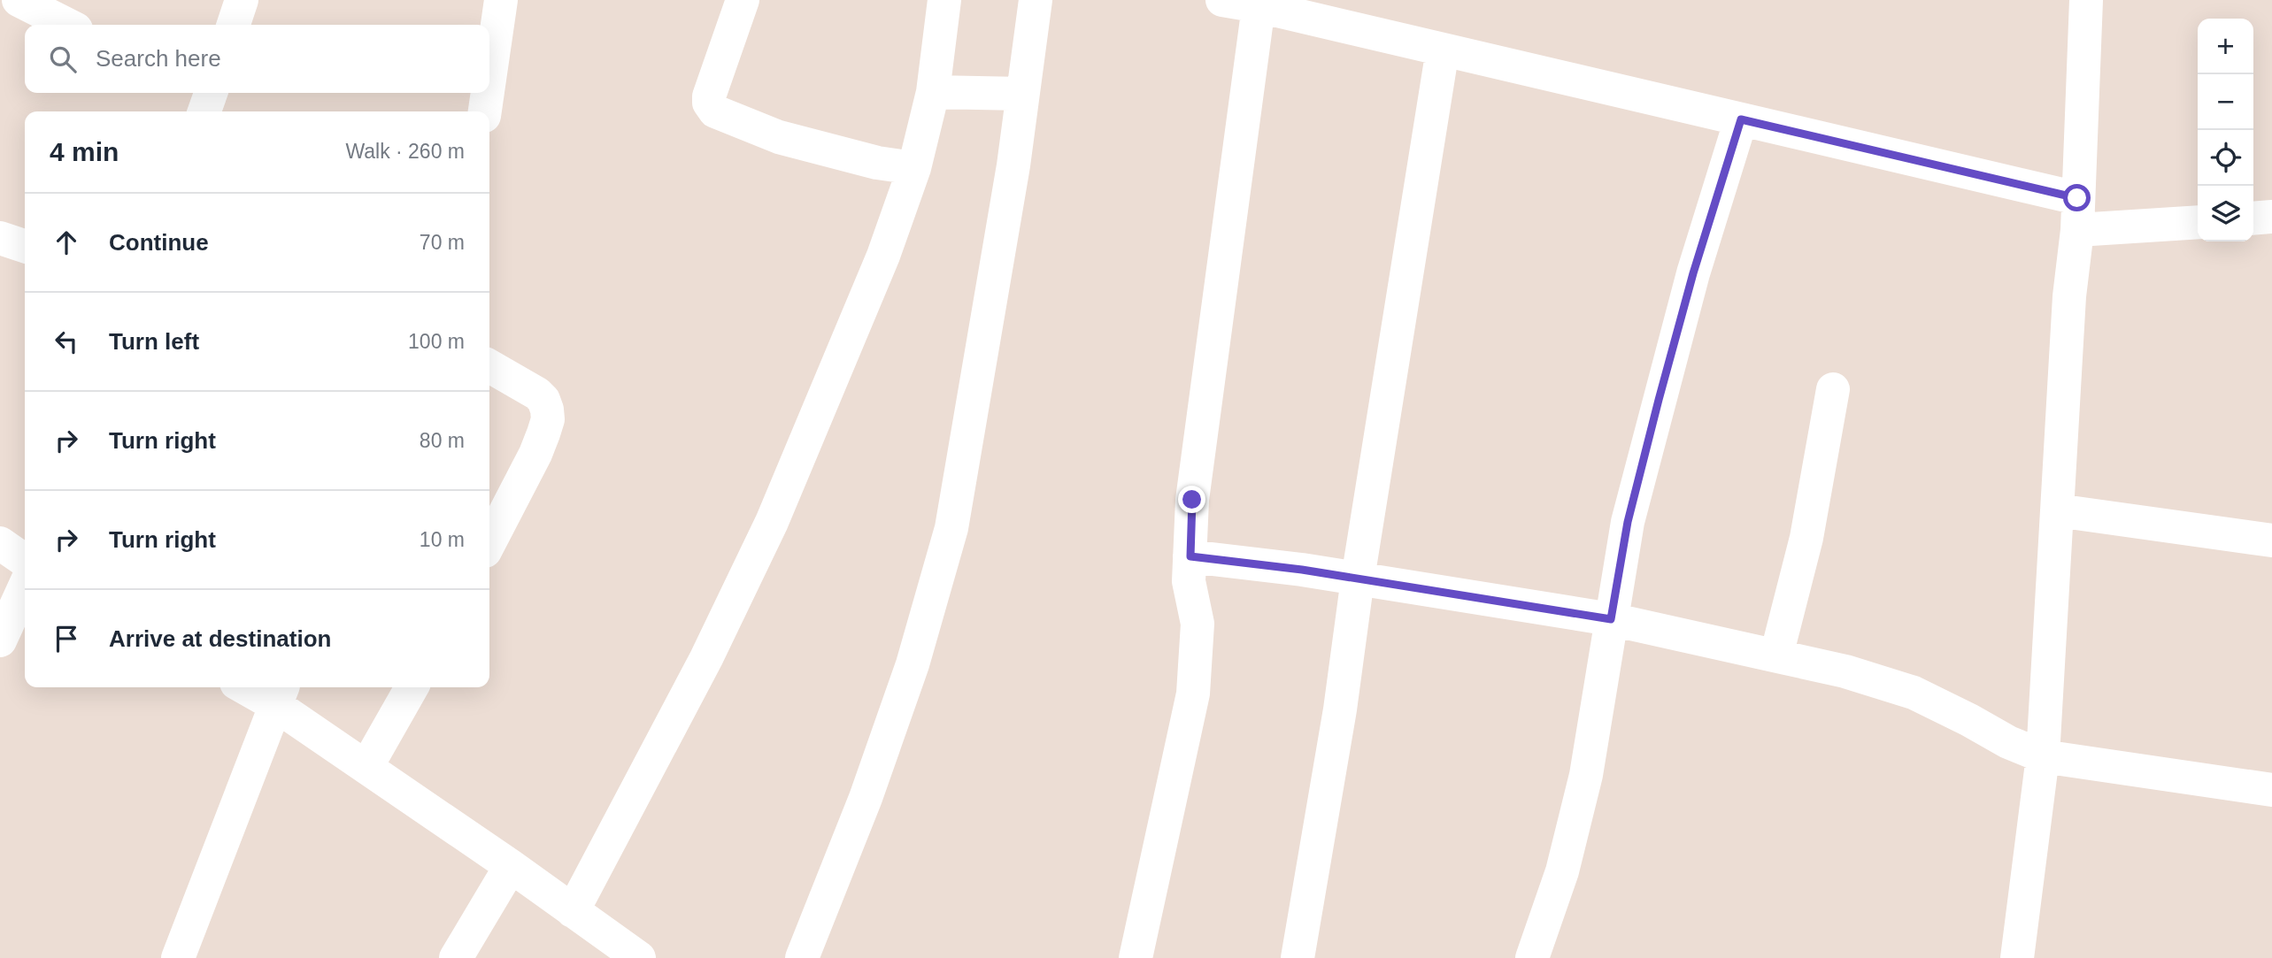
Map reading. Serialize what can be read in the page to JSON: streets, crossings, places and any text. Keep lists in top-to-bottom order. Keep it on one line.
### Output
{"page":{"map_buttons":["+","−"],"search":"Search here","heading":["4 min","Walk · 260 m"],"list":[["Continue","70 m"],["Turn left","100 m"],["Turn right","80 m"],["Turn right","10 m"],"Arrive at destination"]}}
